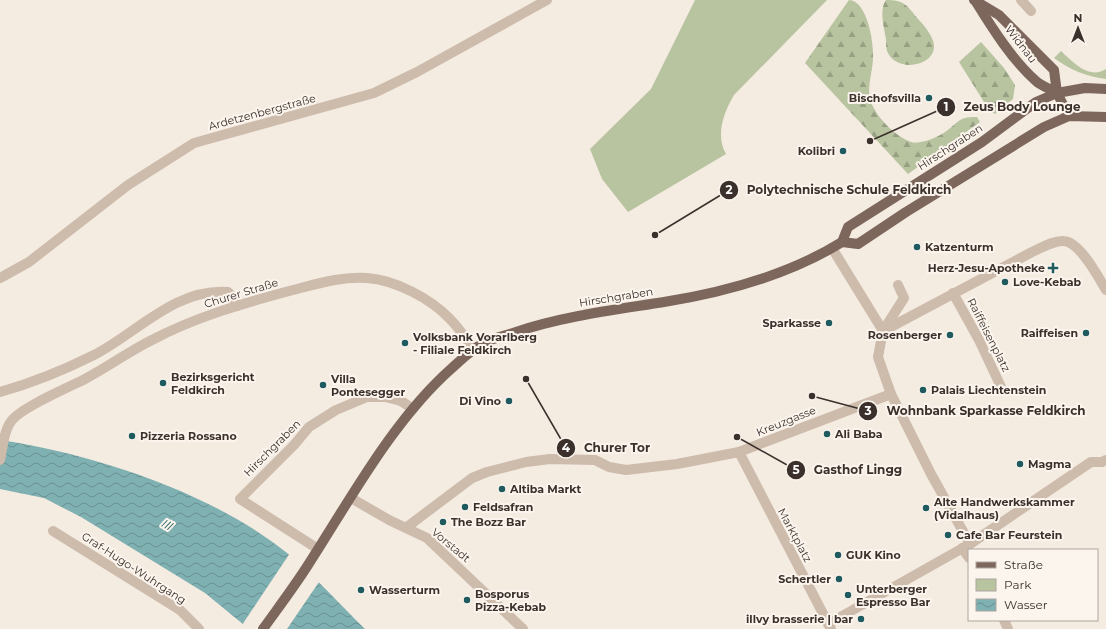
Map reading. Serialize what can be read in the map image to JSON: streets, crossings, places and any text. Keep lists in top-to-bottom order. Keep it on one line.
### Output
{"streets":{"main road":["Widnau","Hirschgraben"],"street":["Ardetzenbergstraße","Churer Straße","Raiffeisenplatz","Kreuzgasse","Marktplatz","Vorstadt","Graf-Hugo-Wuhrgang"]},"crossings":[["Widnau","Hirschgraben"],["Hirschgraben","Churer Straße"],["Hirschgraben","Vorstadt"],["Kreuzgasse","Marktplatz"],["Kreuzgasse","Vorstadt"]],"water":["Ill"],"places":{"other":["Bischofsvilla","Zeus Body Lounge","Kolibri","Polytechnische Schule Feldkirch","Katzenturm","Love-Kebab","Sparkasse","Raiffeisen","Rosenberger","Volksbank Vorarlberg - Filiale Feldkirch","Churer Tor","Bezirksgericht Feldkirch","Villa Pontesegger","Palais Liechtenstein","Wohnbank Sparkasse Feldkirch","Di Vino","Ali Baba","Pizzeria Rossano","Gasthof Lingg","Magma","Altiba Markt","Feldsafran","Alte Handwerkskammer (Vidalhaus)","The Bozz Bar","Cafe Bar Feurstein","GUK Kino","Schertler","Wasserturm","Unterberger Espresso Bar","Bosporus Pizza-Kebab","illvy brasserie | bar"],"health":["Herz-Jesu-Apotheke"]},"legend":["Straße","Park","Wasser"],"north":"top"}
